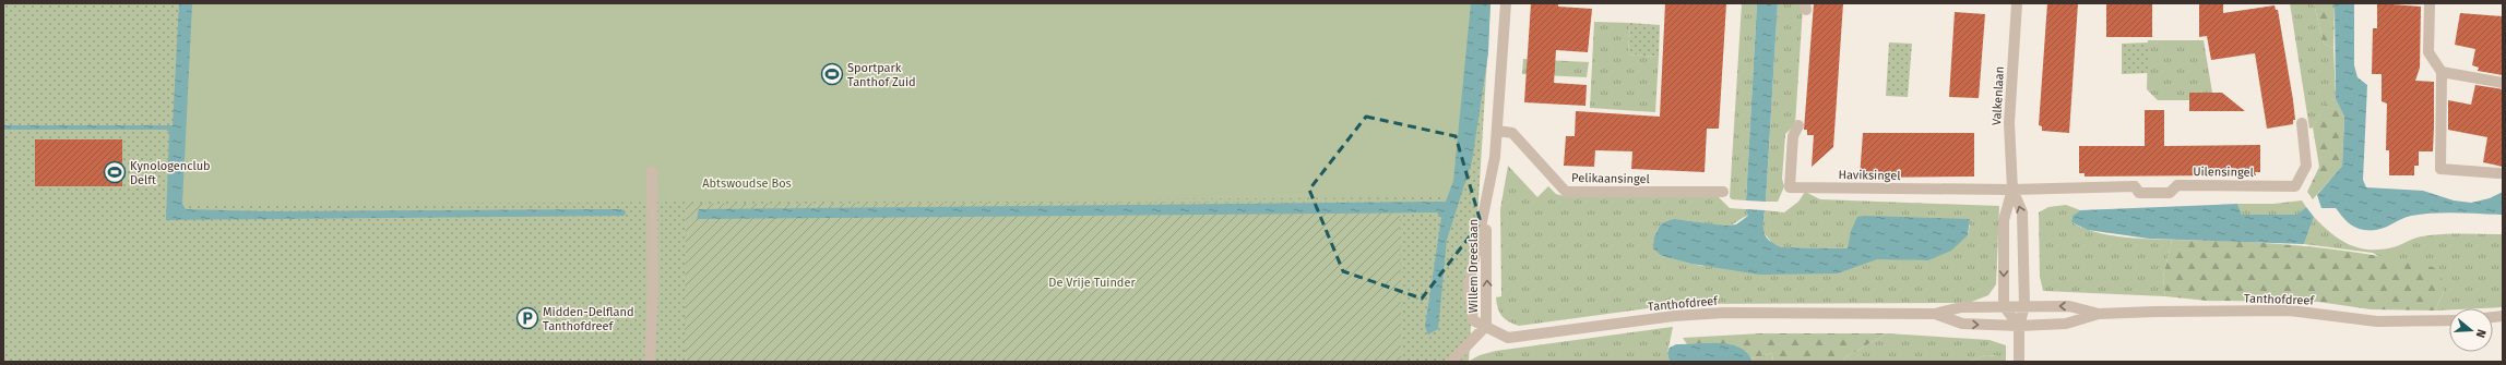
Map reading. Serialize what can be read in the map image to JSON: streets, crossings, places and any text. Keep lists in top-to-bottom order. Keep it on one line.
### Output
{"streets":{"street":["Valkenlaan","Uilensingel","Haviksingel","Pelikaansingel","Willem Dreeslaan","Tanthofdreef"]},"crossings":[["Valkenlaan","Uilensingel"],["Valkenlaan","Haviksingel"],["Valkenlaan","Tanthofdreef"],["Uilensingel","Haviksingel"],["Pelikaansingel","Willem Dreeslaan"],["Willem Dreeslaan","Tanthofdreef"]],"parks":["Abtswoudse Bos","De Vrije Tuinder"],"places":{"sports":["Sportpark Tanthof Zuid","Kynologenclub Delft"],"parking":["Midden-Delfland Tanthofdreef"]},"north":"right"}
